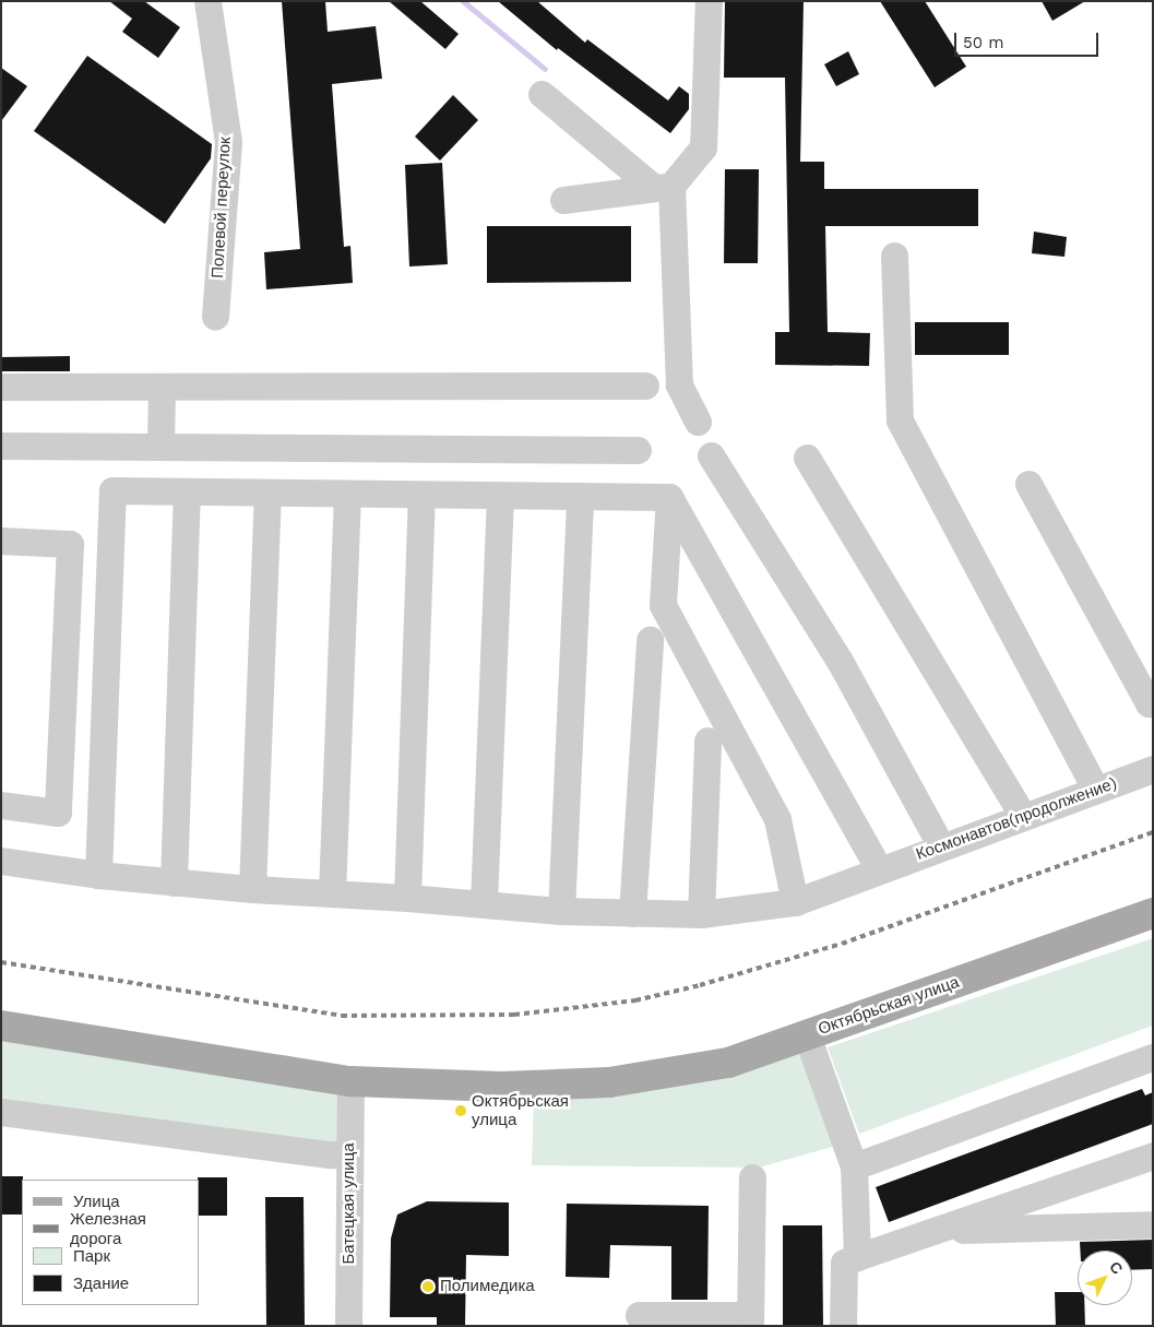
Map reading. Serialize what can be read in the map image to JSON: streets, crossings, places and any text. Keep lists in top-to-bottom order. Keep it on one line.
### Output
{"streets":{"main road":["Октябрьская улица"],"street":["Полевой переулок","Космонавтов(продолжение)","Батецкая улица"]},"crossings":[["Октябрьская улица","Батецкая улица"]],"places":["Октябрьская улица","Полимедика"],"legend":["Улица","Железная дорога","Парк","Здание"],"scale_bar":"50 m","north":"top right"}
